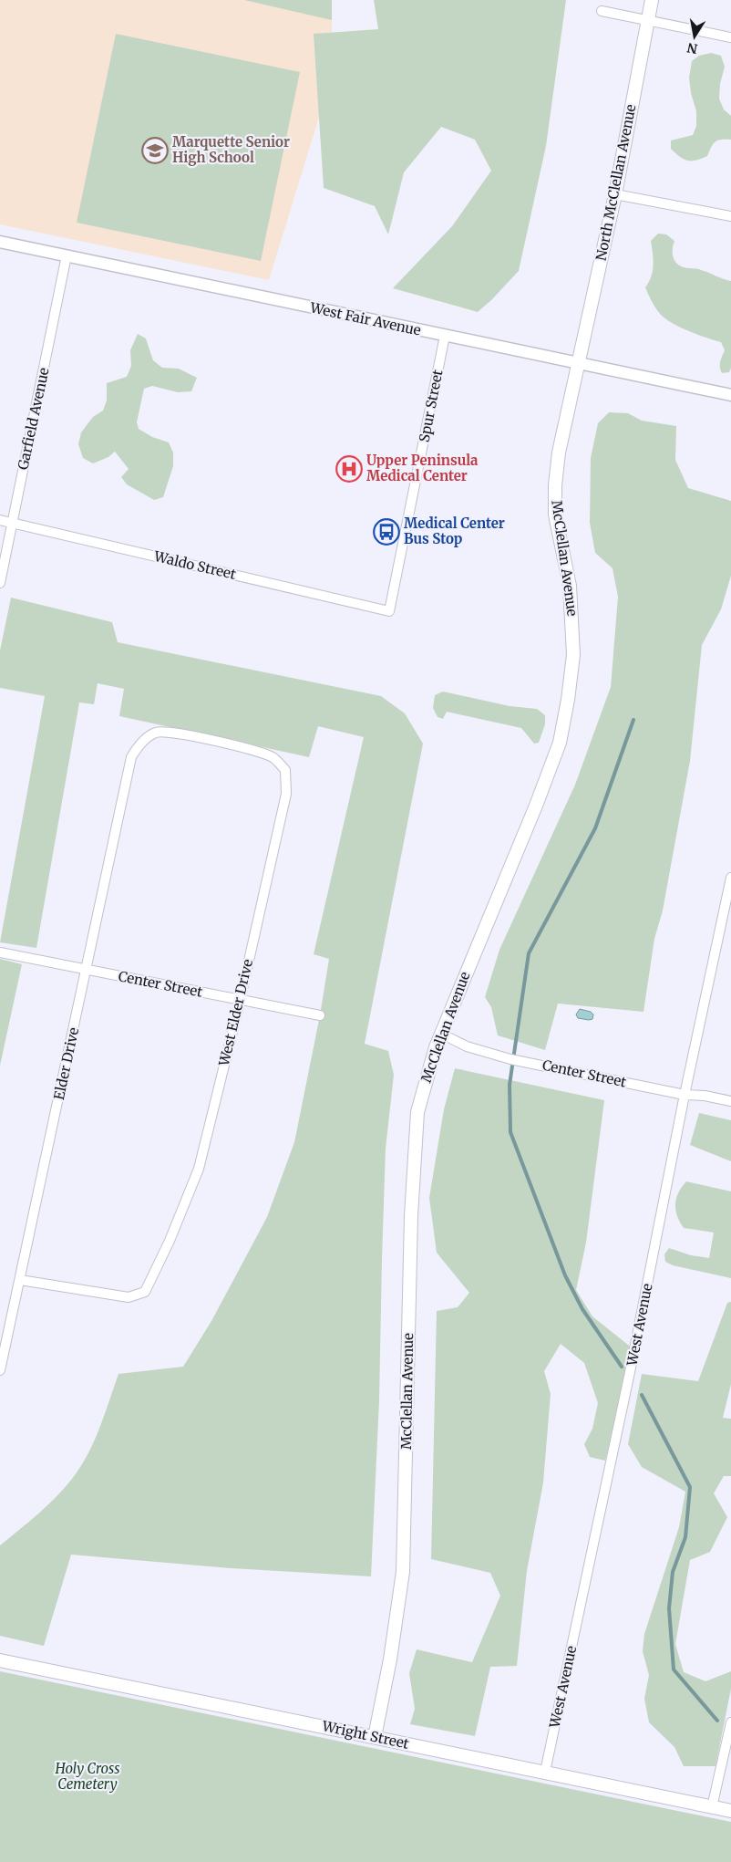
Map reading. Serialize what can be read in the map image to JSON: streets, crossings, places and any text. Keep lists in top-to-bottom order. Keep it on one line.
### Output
{"streets":{"main road":["North McClellan Avenue","McClellan Avenue","Wright Street"],"street":["West Fair Avenue","Spur Street","Garfield Avenue","Waldo Street","Center Street","West Elder Drive","Elder Drive","West Avenue"]},"crossings":[["North McClellan Avenue","West Fair Avenue"],["North McClellan Avenue","McClellan Avenue"],["West Fair Avenue","Spur Street"],["West Fair Avenue","Garfield Avenue"],["West Fair Avenue","McClellan Avenue"],["Spur Street","Waldo Street"],["Garfield Avenue","Waldo Street"],["McClellan Avenue","Center Street"],["McClellan Avenue","Wright Street"],["Center Street","West Elder Drive"],["Center Street","Elder Drive"],["Center Street","West Avenue"],["West Elder Drive","Elder Drive"],["West Avenue","Wright Street"]],"parks":["Holy Cross Cemetery"],"places":{"school or university":["Marquette Senior High School"],"hospital":["Upper Peninsula Medical Center"],"bus stop":["Medical Center Bus Stop"]},"north":"bottom"}
